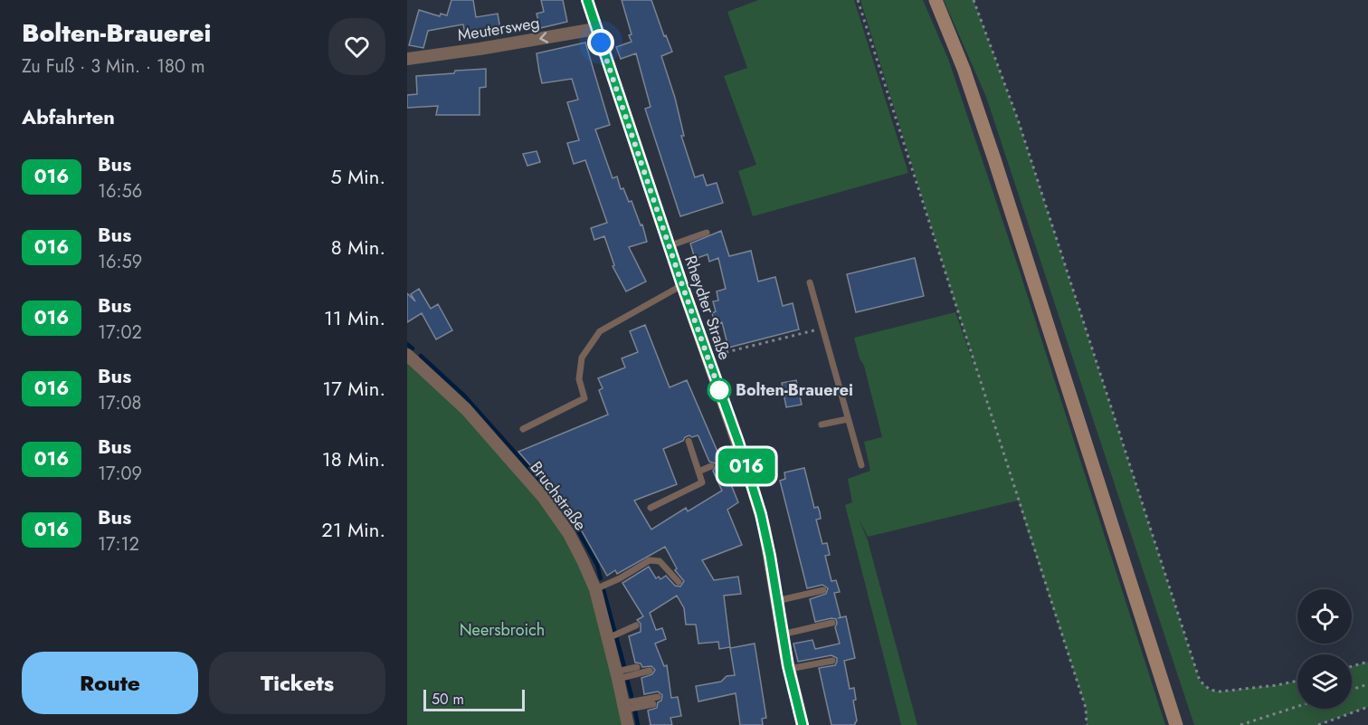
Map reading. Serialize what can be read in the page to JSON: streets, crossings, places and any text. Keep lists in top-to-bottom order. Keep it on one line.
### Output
{"streets":{"street":["Meutersweg","Rheydter Straße","Bruchstraße"]},"crossings":[["Meutersweg","Rheydter Straße"]],"one_way":["Meutersweg"],"parks":["Neersbroich"],"places":["Bolten-Brauerei"],"lines":["bus line 016"],"scale_bar":"50 m","page":{"heading":[["Bolten-Brauerei","Zu Fuß · 3 Min. · 180 m"],"Abfahrten"],"on_map":"016","list":[{"mark":"016","name":"Bus","note":"16:56","value":"5 Min."},{"mark":"016","name":"Bus","note":"16:59","value":"8 Min."},{"mark":"016","name":"Bus","note":"17:02","value":"11 Min."},{"mark":"016","name":"Bus","note":"17:08","value":"17 Min."},{"mark":"016","name":"Bus","note":"17:09","value":"18 Min."},{"mark":"016","name":"Bus","note":"17:12","value":"21 Min."}],"buttons":["Route","Tickets"],"scale":"50 m"}}
